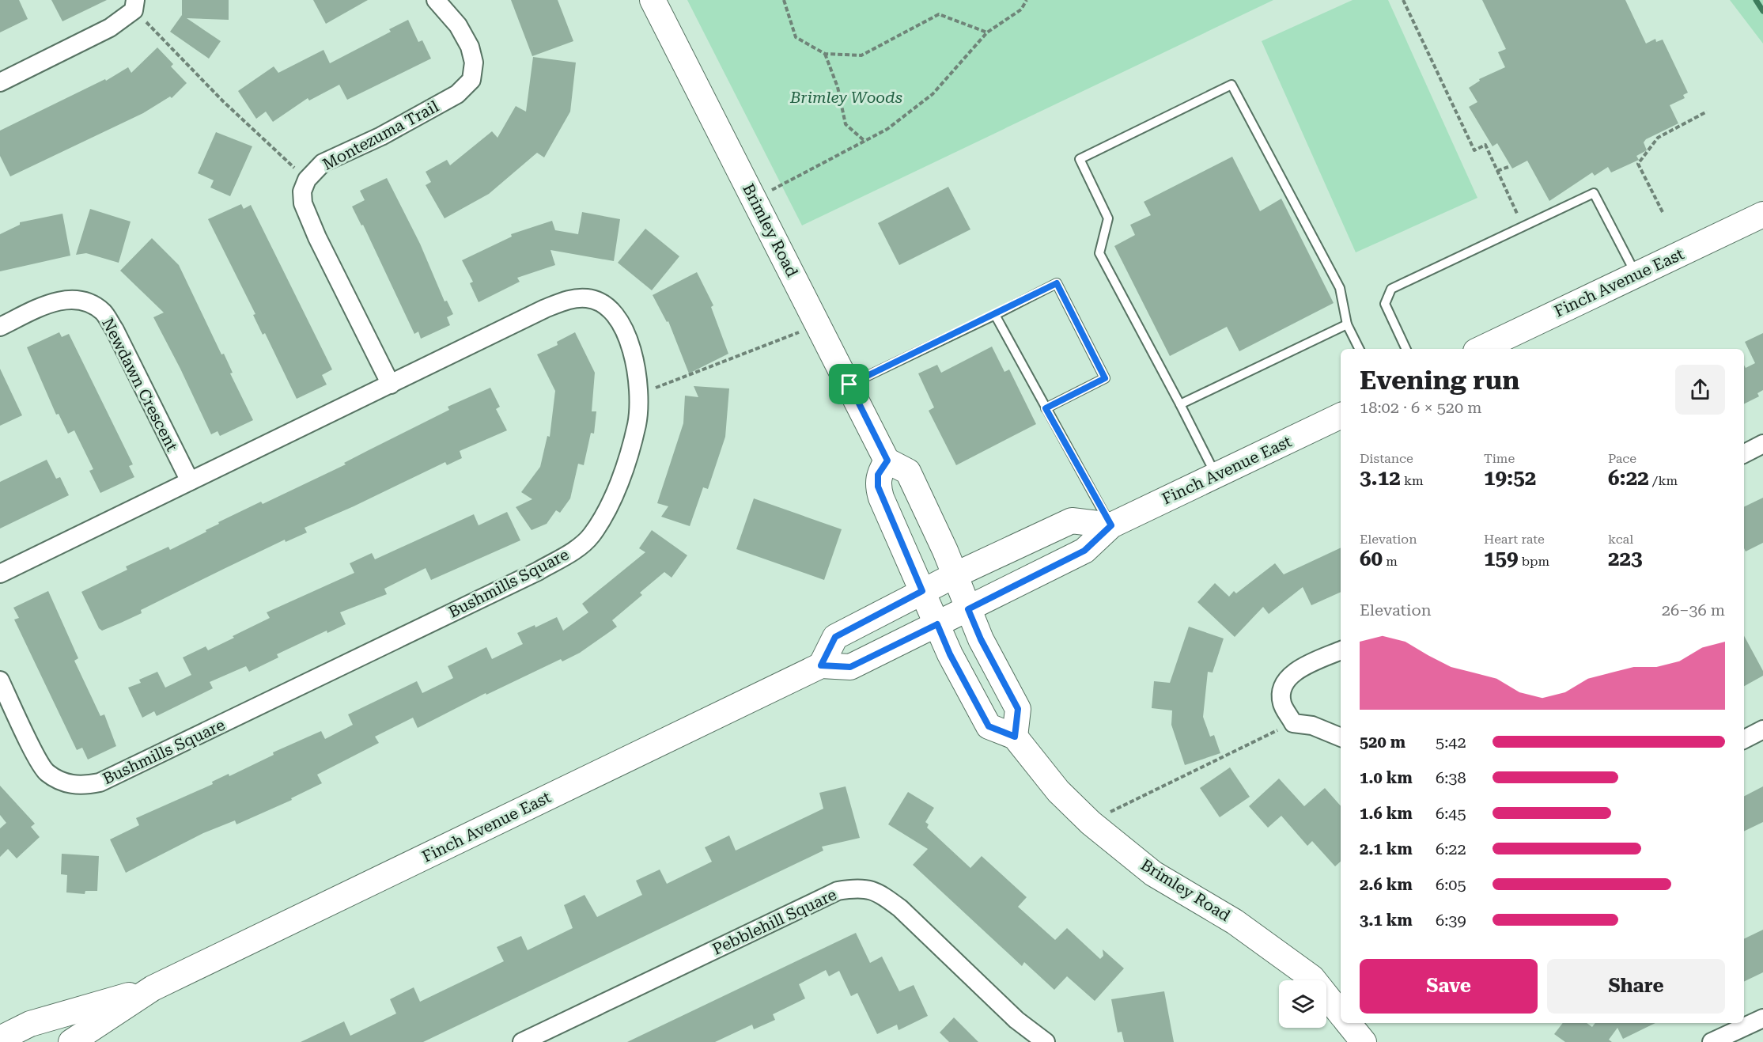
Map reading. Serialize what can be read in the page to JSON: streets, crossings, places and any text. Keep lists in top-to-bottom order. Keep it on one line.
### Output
{"streets":{"main road":["Brimley Road","Finch Avenue East"],"street":["Montezuma Trail","Newdawn Crescent","Bushmills Square","Pebblehill Square"]},"crossings":[["Montezuma Trail","Bushmills Square"],["Brimley Road","Finch Avenue East"],["Newdawn Crescent","Bushmills Square"]],"parks":["Brimley Woods"],"page":{"heading":["Evening run","18:02 · 6 × 520 m"],"stats":[["Distance","3.12 km"],["Time","19:52"],["Pace","6:22 /km"],["Elevation","60 m"],["Heart rate","159 bpm"],["kcal","223"]],"chart":["Elevation","26–36 m"],"list":[{"name":"520 m","note":"5:42"},{"name":"1.0 km","note":"6:38"},{"name":"1.6 km","note":"6:45"},{"name":"2.1 km","note":"6:22"},{"name":"2.6 km","note":"6:05"},{"name":"3.1 km","note":"6:39"}],"buttons":["Save","Share"]}}
